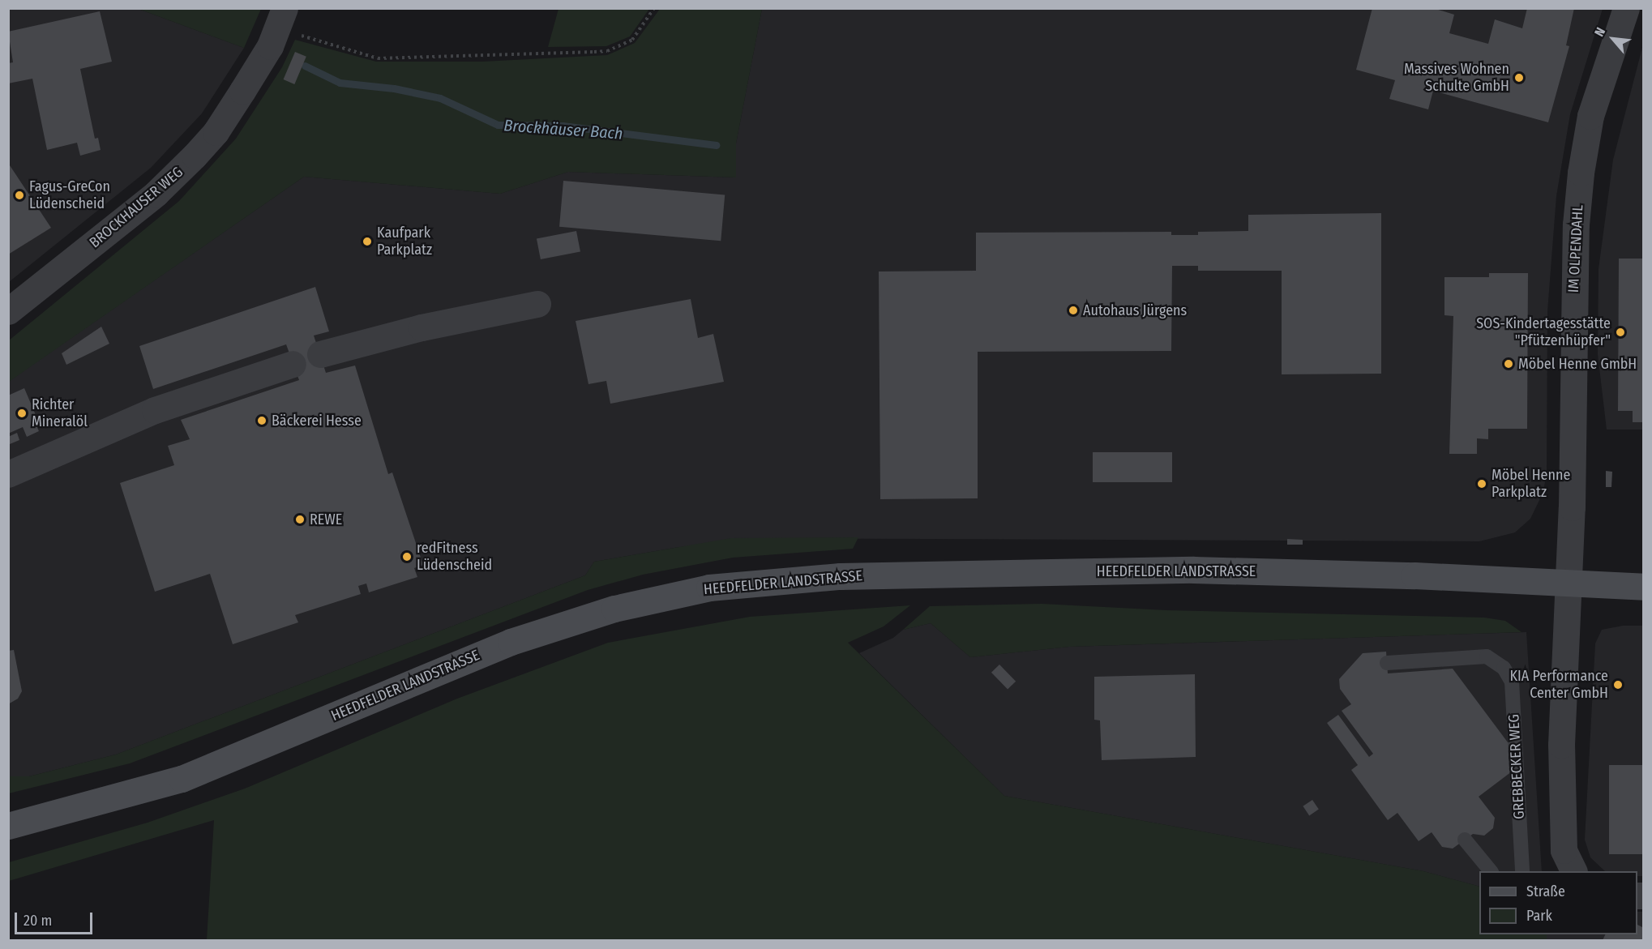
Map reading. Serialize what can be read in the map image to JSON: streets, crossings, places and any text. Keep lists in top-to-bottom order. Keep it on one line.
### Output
{"streets":{"main road":["HEEDFELDER LANDSTRASSE"],"street":["BROCKHAUSER WEG","IM OLPENDAHL"],"lane":["GREBBECKER WEG"]},"crossings":[["IM OLPENDAHL","HEEDFELDER LANDSTRASSE"]],"water":["Brockhäuser Bach"],"places":["Massives Wohnen Schulte GmbH","Fagus-GreCon Lüdenscheid","Kaufpark Parkplatz","Autohaus Jürgens","SOS-Kindertagesstätte \"Pfützenhüpfer\"","Möbel Henne GmbH","Richter Mineralöl","Bäckerei Hesse","Möbel Henne Parkplatz","REWE","redFitness Lüdenscheid","KIA Performance Center GmbH"],"legend":["Straße","Park"],"scale_bar":"20 m","north":"top left"}
